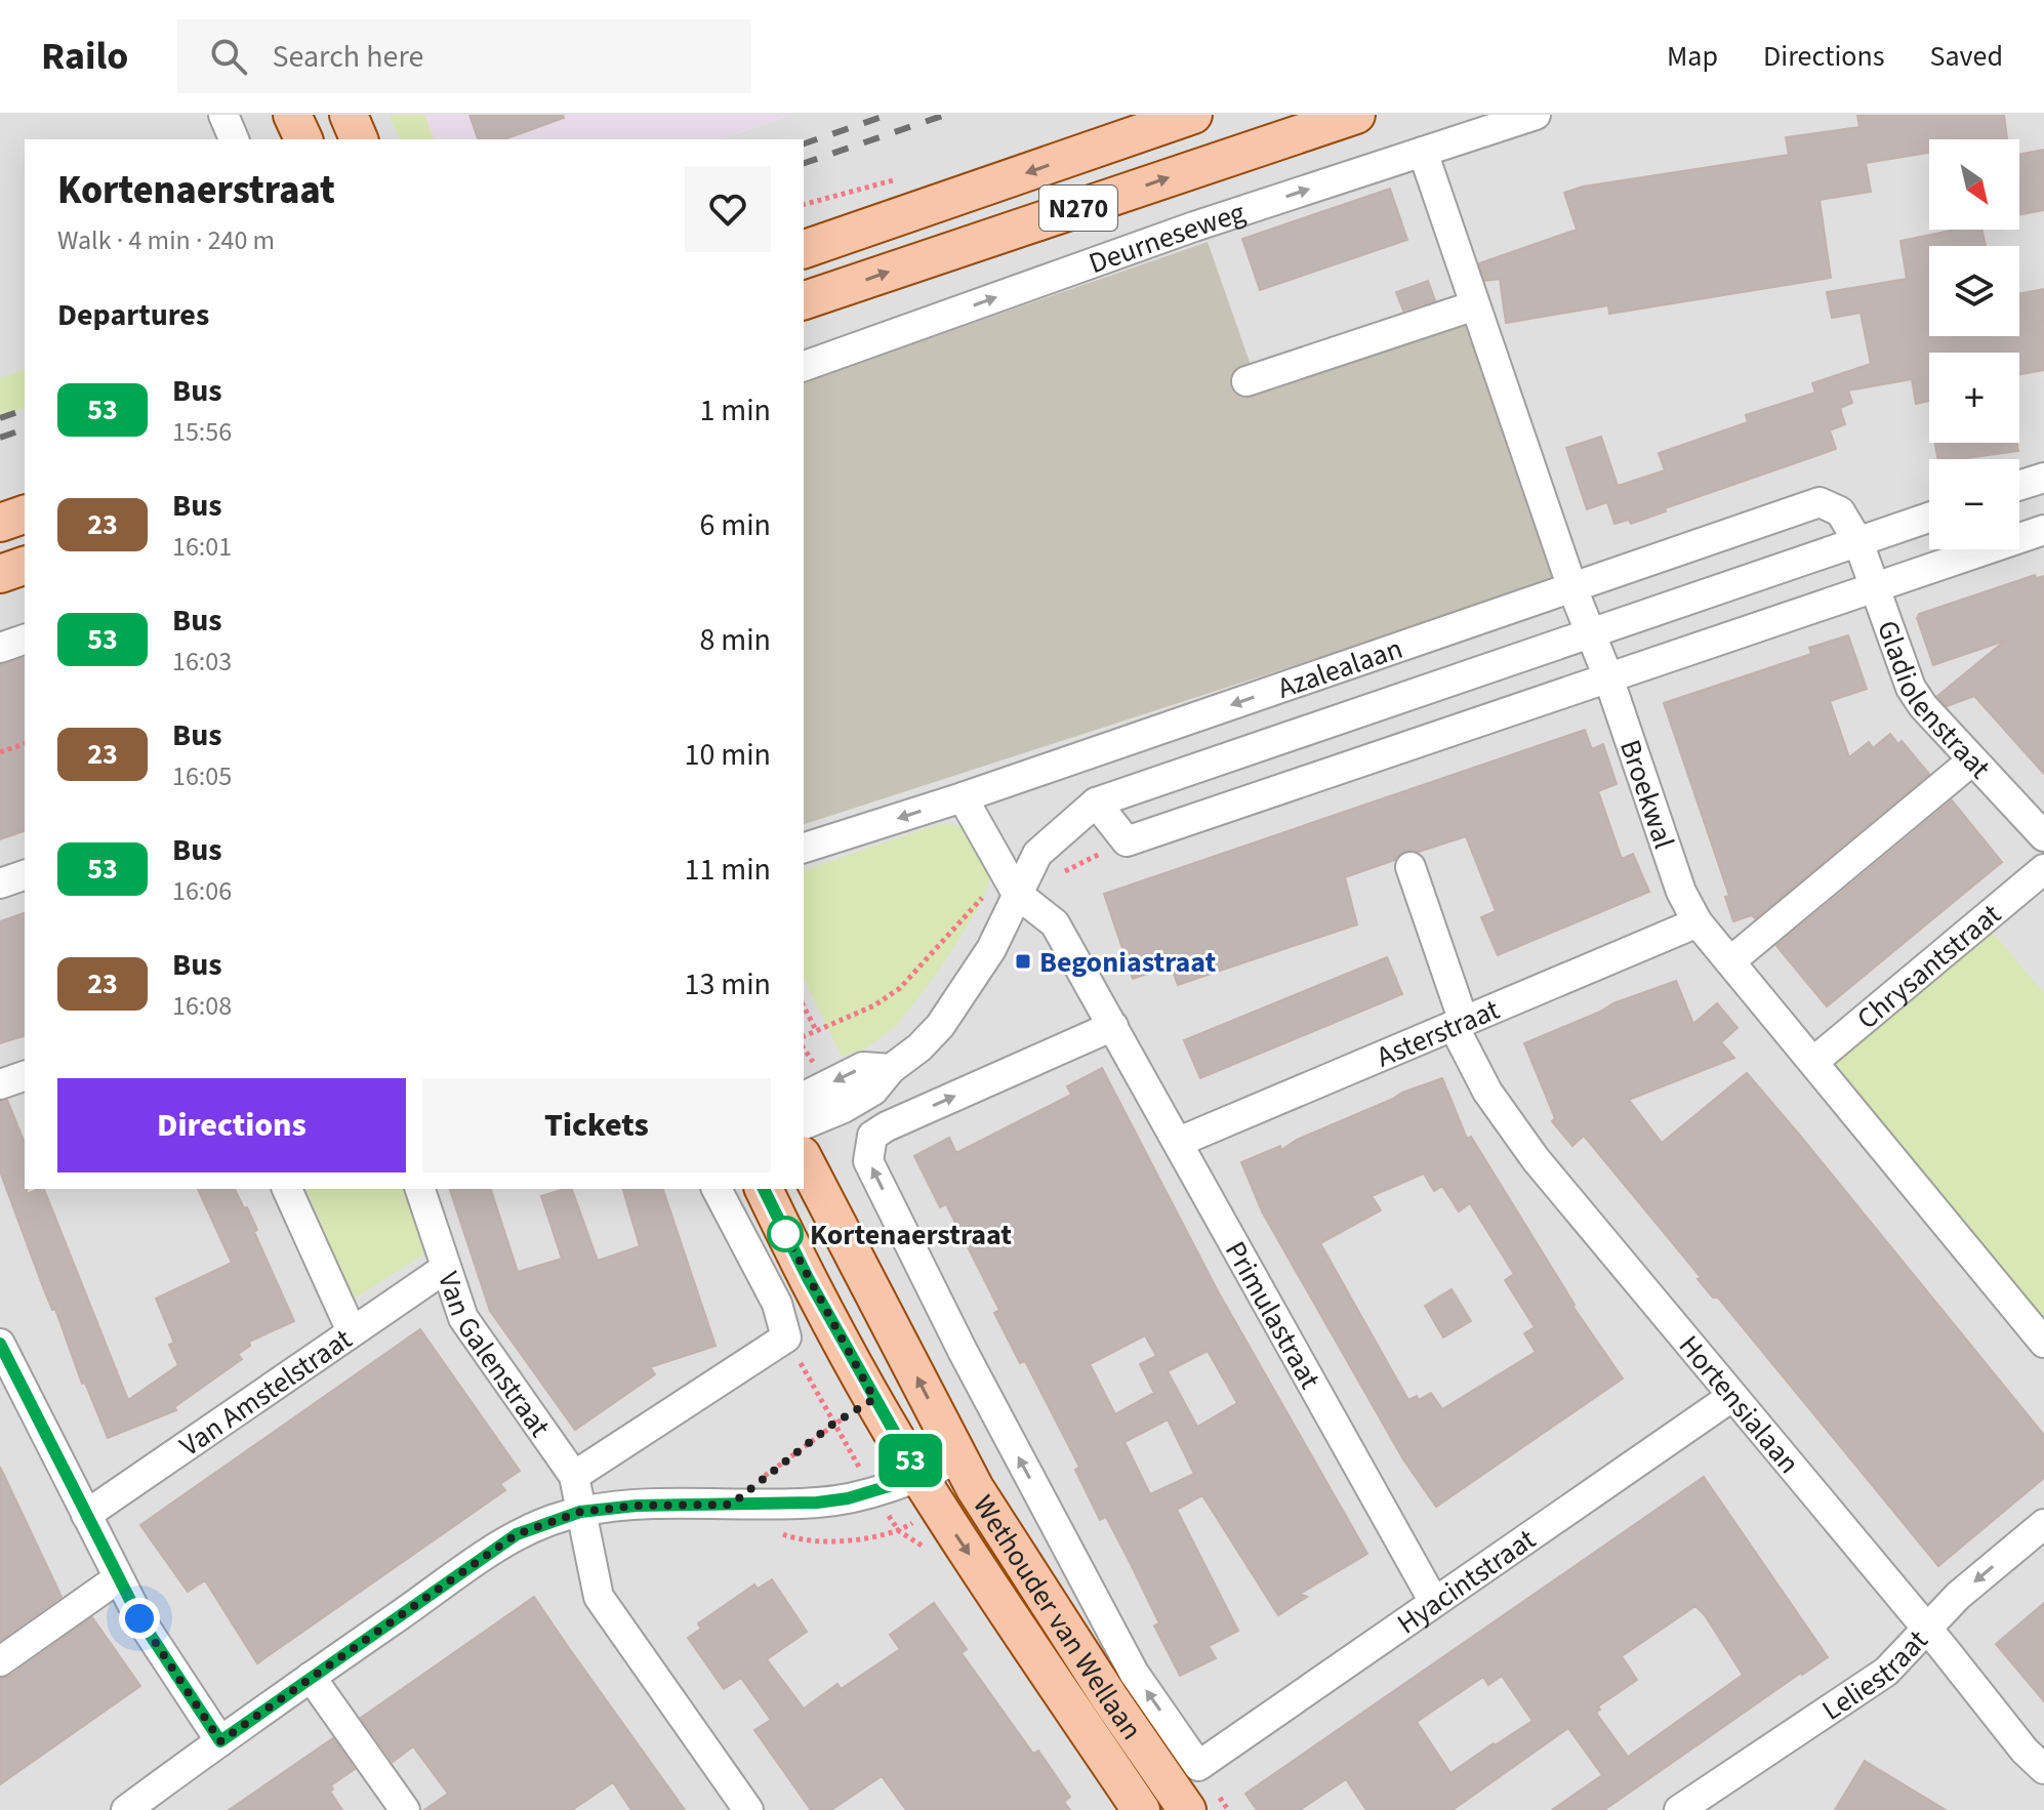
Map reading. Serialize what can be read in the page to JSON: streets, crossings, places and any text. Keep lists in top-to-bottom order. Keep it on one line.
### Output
{"streets":{"main road":["N270","Deurneseweg","Wethouder van Wellaan"],"street":["Azalealaan","Gladiolenstraat","Broekwal","Chrysantstraat","Asterstraat","Primulastraat","Van Galenstraat","Van Amstelstraat","Hortensialaan","Hyacintstraat","Leliestraat"]},"crossings":[["Deurneseweg","Broekwal"],["Azalealaan","Gladiolenstraat"],["Azalealaan","Broekwal"],["Azalealaan","Primulastraat"],["Broekwal","Chrysantstraat"],["Broekwal","Asterstraat"],["Asterstraat","Primulastraat"],["Asterstraat","Hortensialaan"],["Primulastraat","Hyacintstraat"],["Primulastraat","Wethouder van Wellaan"],["Van Galenstraat","Van Amstelstraat"],["Hortensialaan","Hyacintstraat"],["Hortensialaan","Leliestraat"],["Hyacintstraat","Wethouder van Wellaan"]],"places":{"transit":["Begoniastraat"],"other":["Kortenaerstraat"]},"lines":["bus line 53"],"north":"bottom right","page":{"header":"Railo","search":"Search here","nav":["Map","Directions","Saved"],"on_map":"53","map_buttons":["+","−"],"heading":[["Kortenaerstraat","Walk · 4 min · 240 m"],"Departures"],"list":[{"mark":"53","name":"Bus","note":"15:56","value":"1 min"},{"mark":"23","name":"Bus","note":"16:01","value":"6 min"},{"mark":"53","name":"Bus","note":"16:03","value":"8 min"},{"mark":"23","name":"Bus","note":"16:05","value":"10 min"},{"mark":"53","name":"Bus","note":"16:06","value":"11 min"},{"mark":"23","name":"Bus","note":"16:08","value":"13 min"}],"buttons":["Directions","Tickets"]}}
